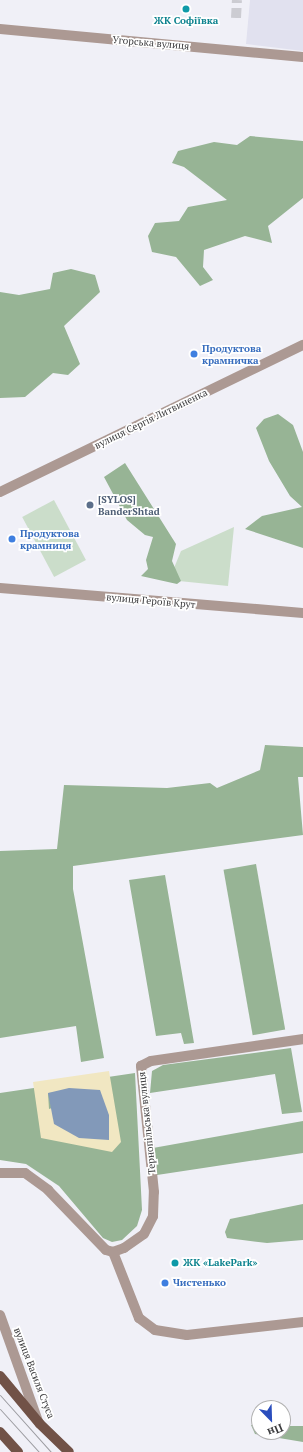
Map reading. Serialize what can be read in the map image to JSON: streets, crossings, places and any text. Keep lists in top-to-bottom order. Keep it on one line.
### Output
{"streets":{"main road":["вулиця Василя Стуса"],"street":["Угорська вулиця","вулиця Сергія Литвиненка","вулиця Героїв Крут","Тернопільська вулиця"]},"places":["ЖК Софіївка","Продуктова крамничка","[SYLOS] BanderShtad","Продуктова крамниця","ЖК «LakePark»","Чистенько"],"north":"bottom right"}
